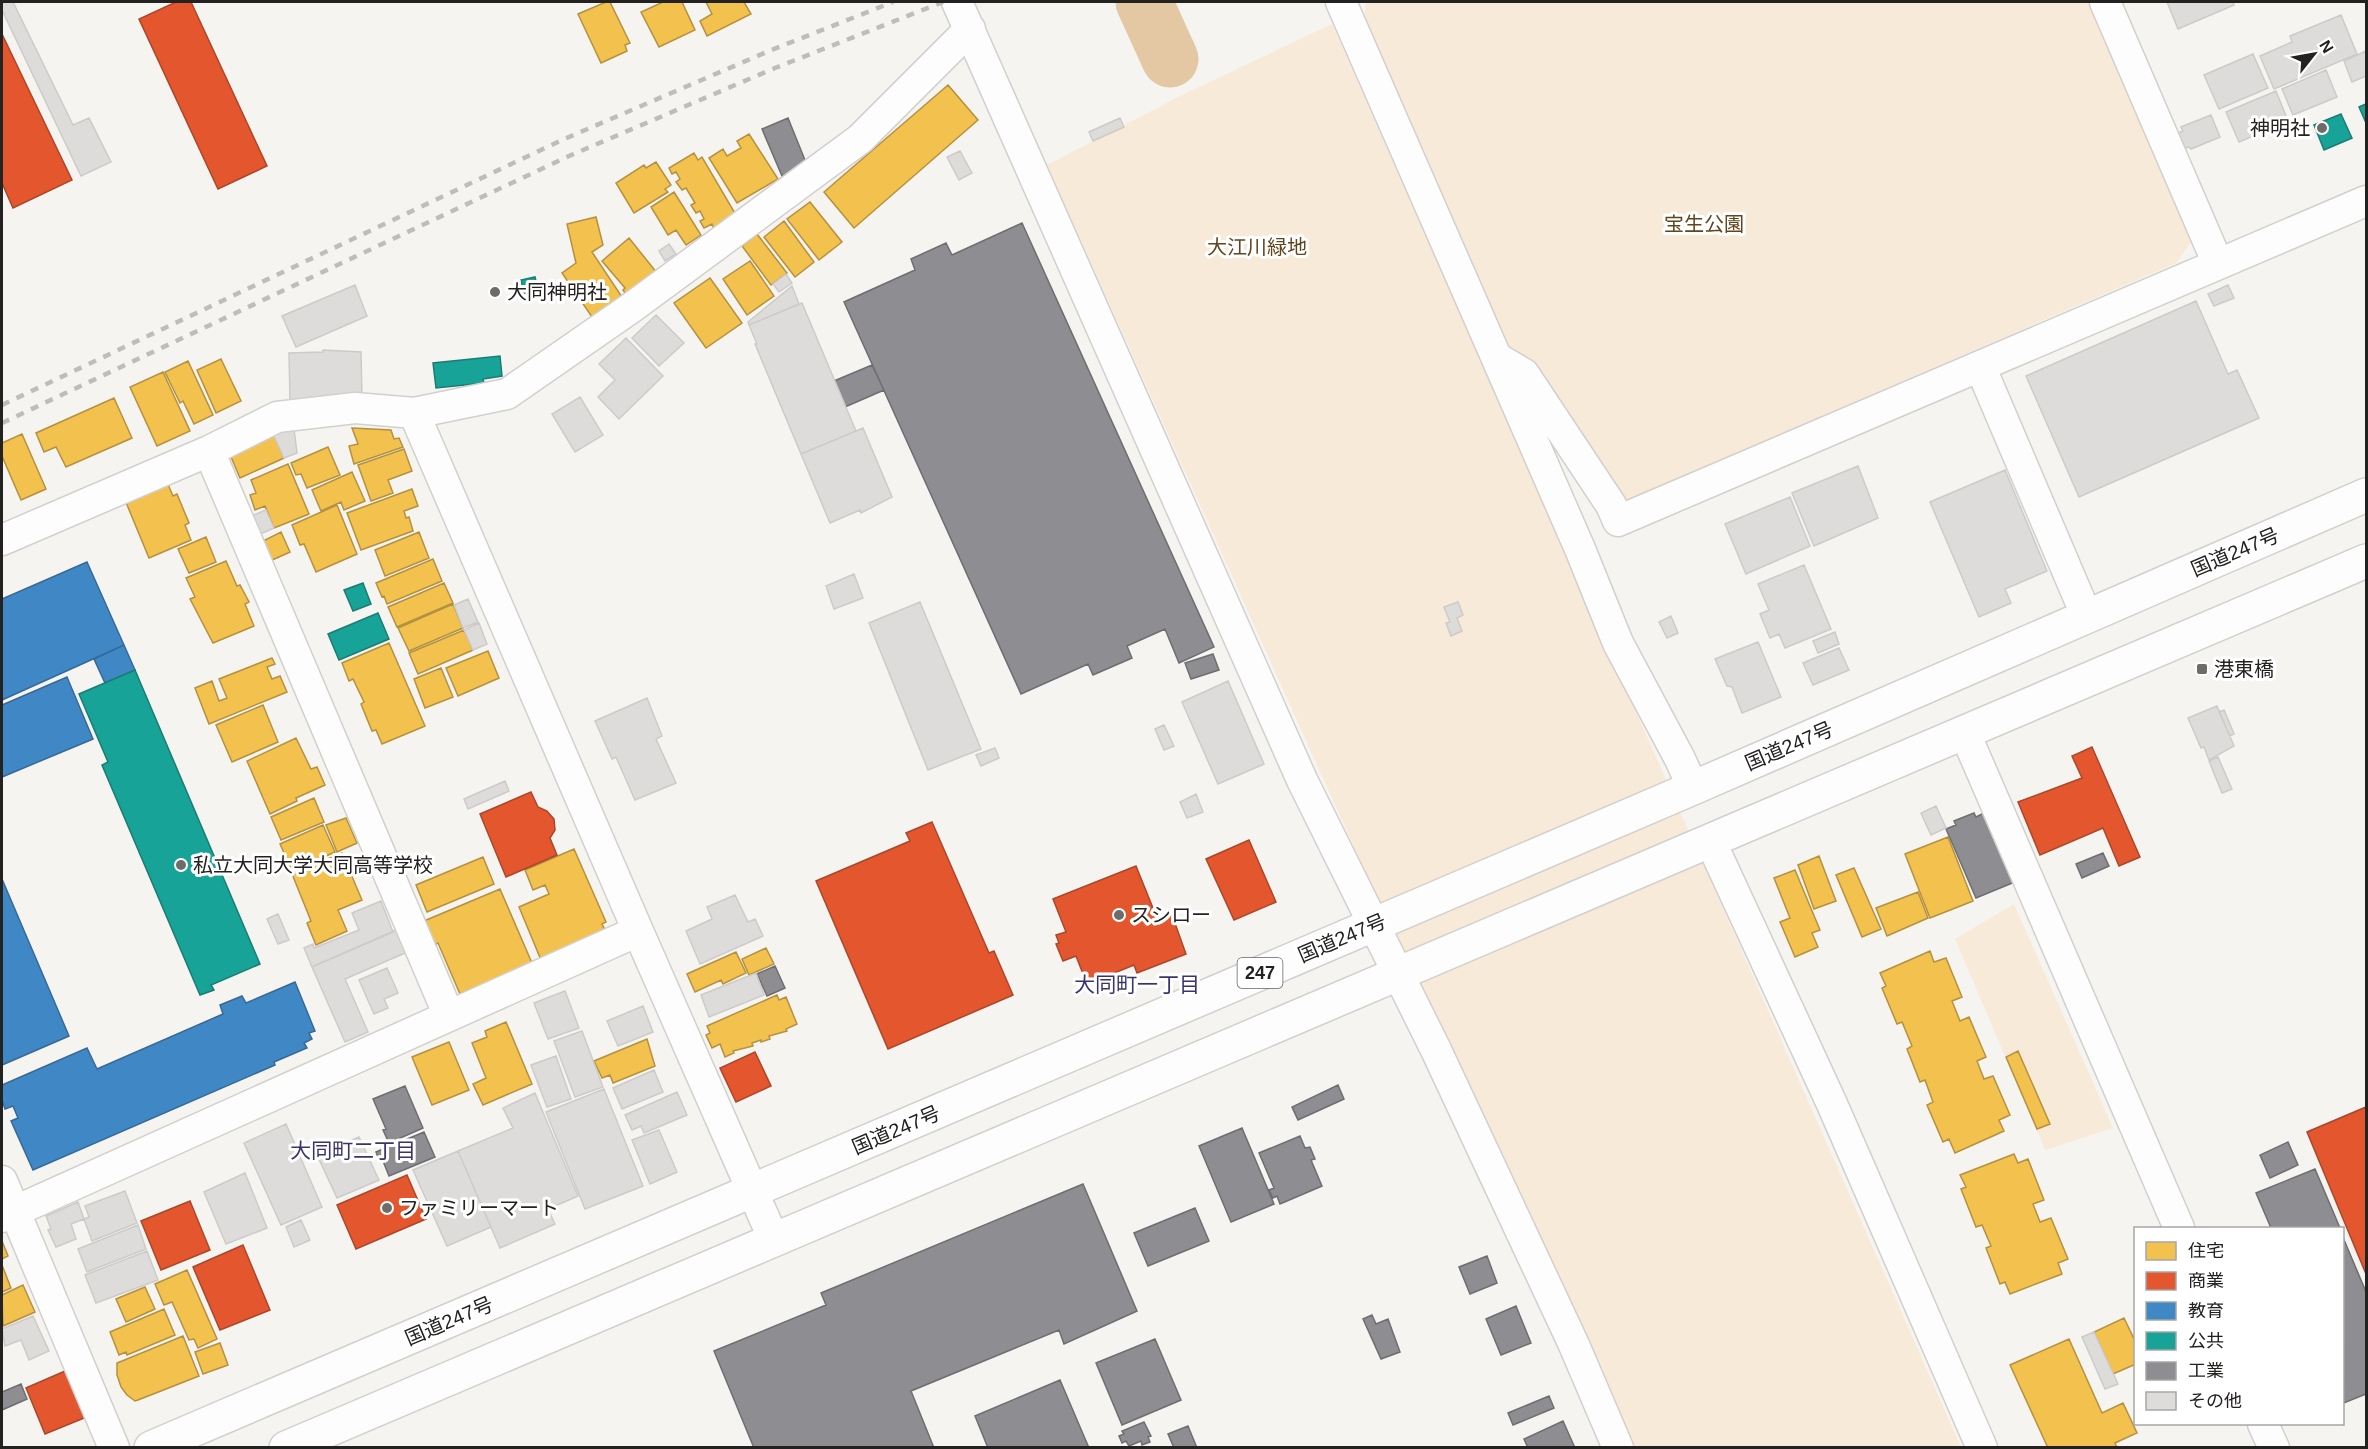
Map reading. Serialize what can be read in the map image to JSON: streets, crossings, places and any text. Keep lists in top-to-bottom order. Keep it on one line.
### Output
{"streets":{"highway":["国道247号","247"]},"districts":["大同町一丁目","大同町二丁目"],"parks":["宝生公園","大江川緑地"],"places":{"other":["神明社","大同神明社","私立大同大学大同高等学校","スシロー","ファミリーマート"],"transit":["港東橋"]},"legend":["住宅","商業","教育","公共","工業","その他"],"north":"top right"}
